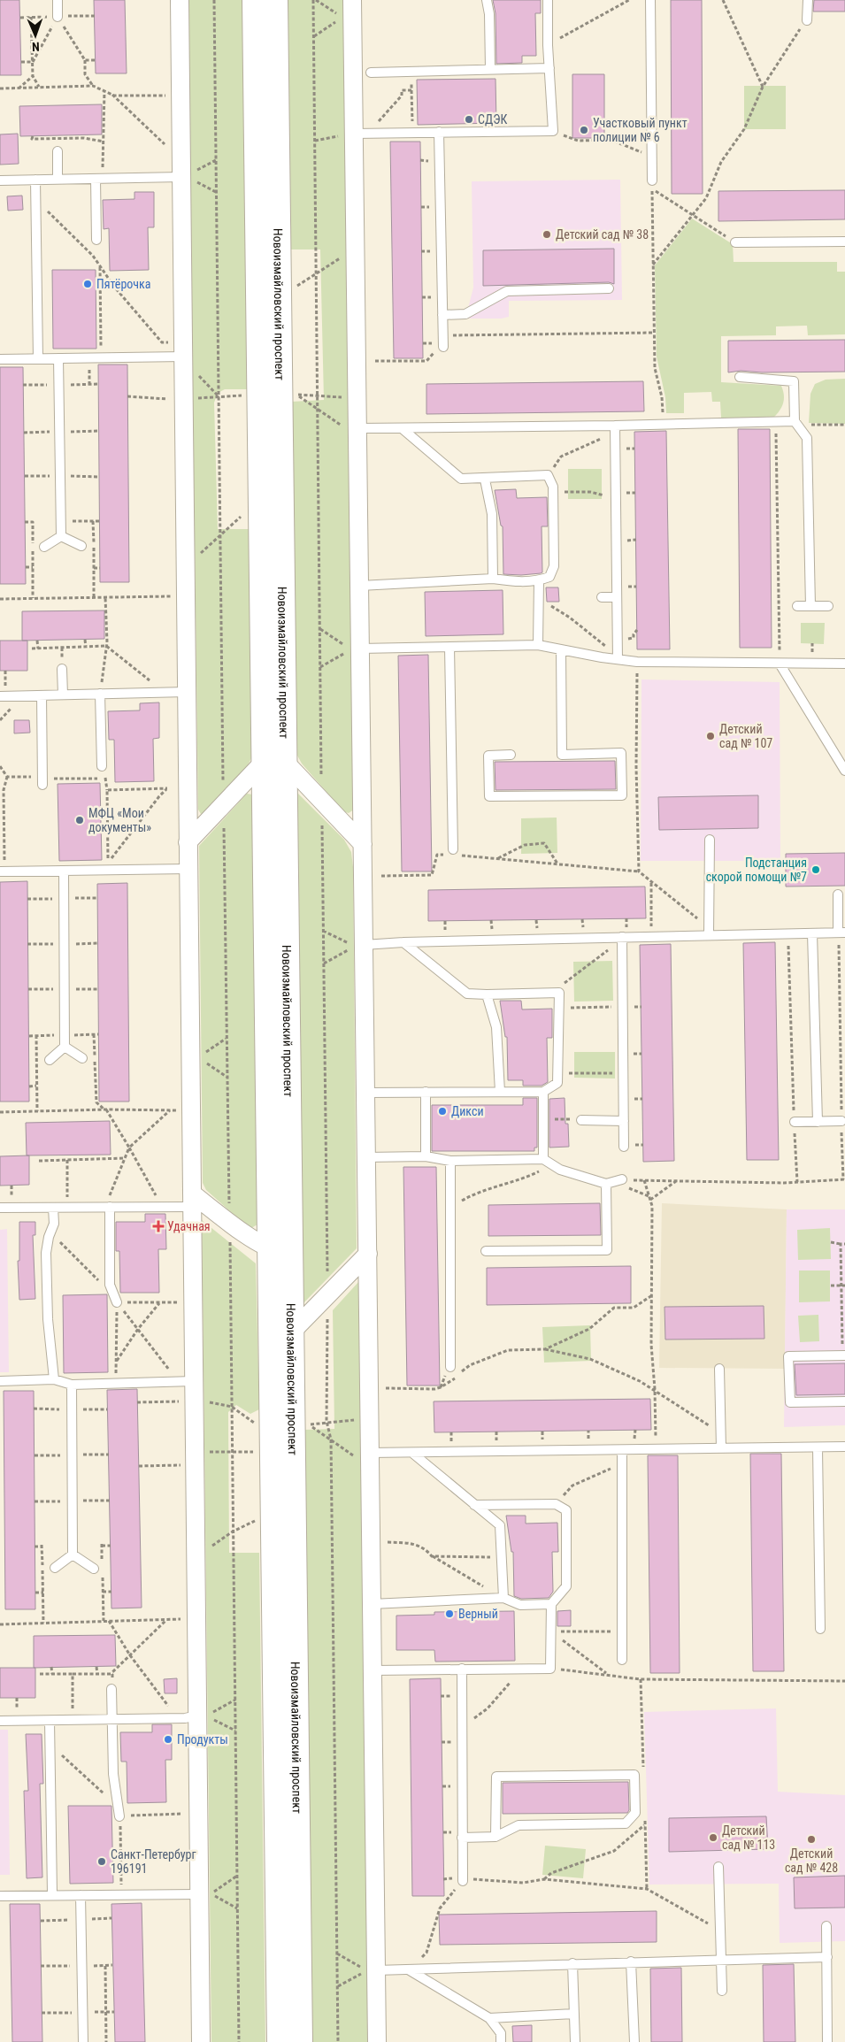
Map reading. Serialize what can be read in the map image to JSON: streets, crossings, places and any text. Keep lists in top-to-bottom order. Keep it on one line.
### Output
{"streets":{"street":["Новоизмайловский проспект"]},"places":{"other":["СДЭК","Участковый пункт полиции № 6","Детский сад № 38","Пятёрочка","Детский сад № 107","МФЦ «Мои документы»","Подстанция скорой помощи №7","Дикси","Верный","Продукты","Детский сад № 113","Детский сад № 428","Санкт-Петербург 196191"],"health":["Удачная"]},"north":"bottom"}
